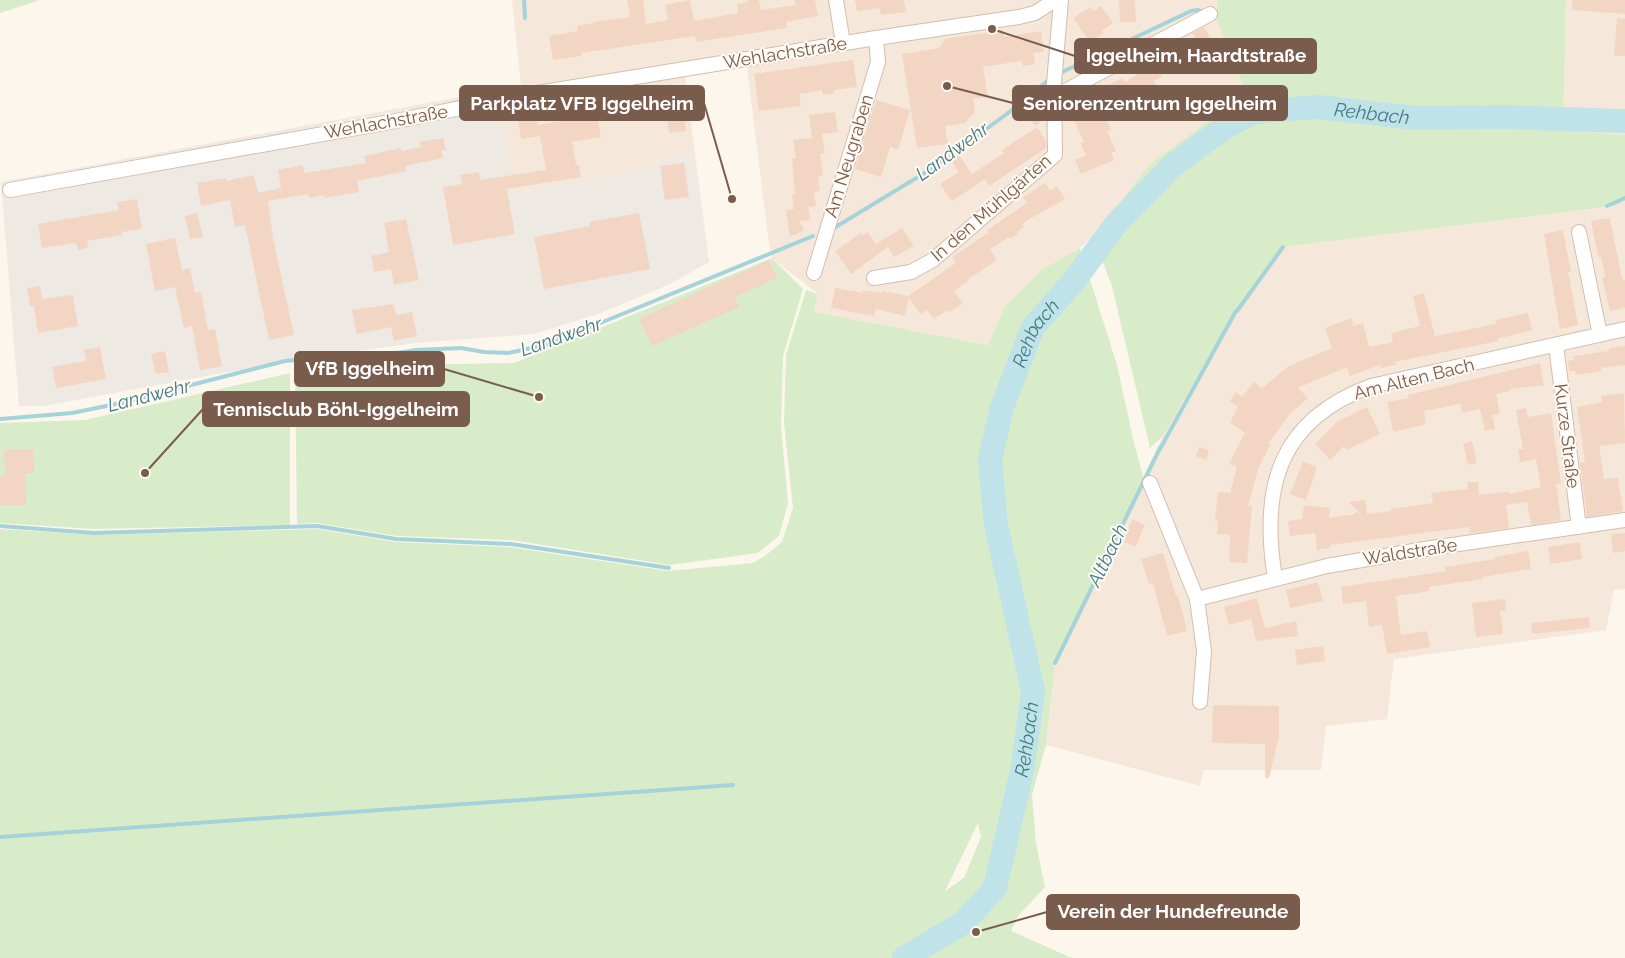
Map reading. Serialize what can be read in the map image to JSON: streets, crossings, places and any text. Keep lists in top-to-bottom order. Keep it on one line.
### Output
{"streets":{"street":["Wehlachstraße","Am Neugraben","In den Mühlgärten","Am Alten Bach","Kurze Straße","Waldstraße"]},"crossings":[["Wehlachstraße","Am Neugraben"],["Am Alten Bach","Kurze Straße"],["Am Alten Bach","Waldstraße"],["Kurze Straße","Waldstraße"]],"water":["Rehbach","Landwehr","Altbach"],"places":["Iggelheim, Haardtstraße","Seniorenzentrum Iggelheim","Parkplatz VFB Iggelheim","VfB Iggelheim","Tennisclub Böhl-Iggelheim","Verein der Hundefreunde"]}
